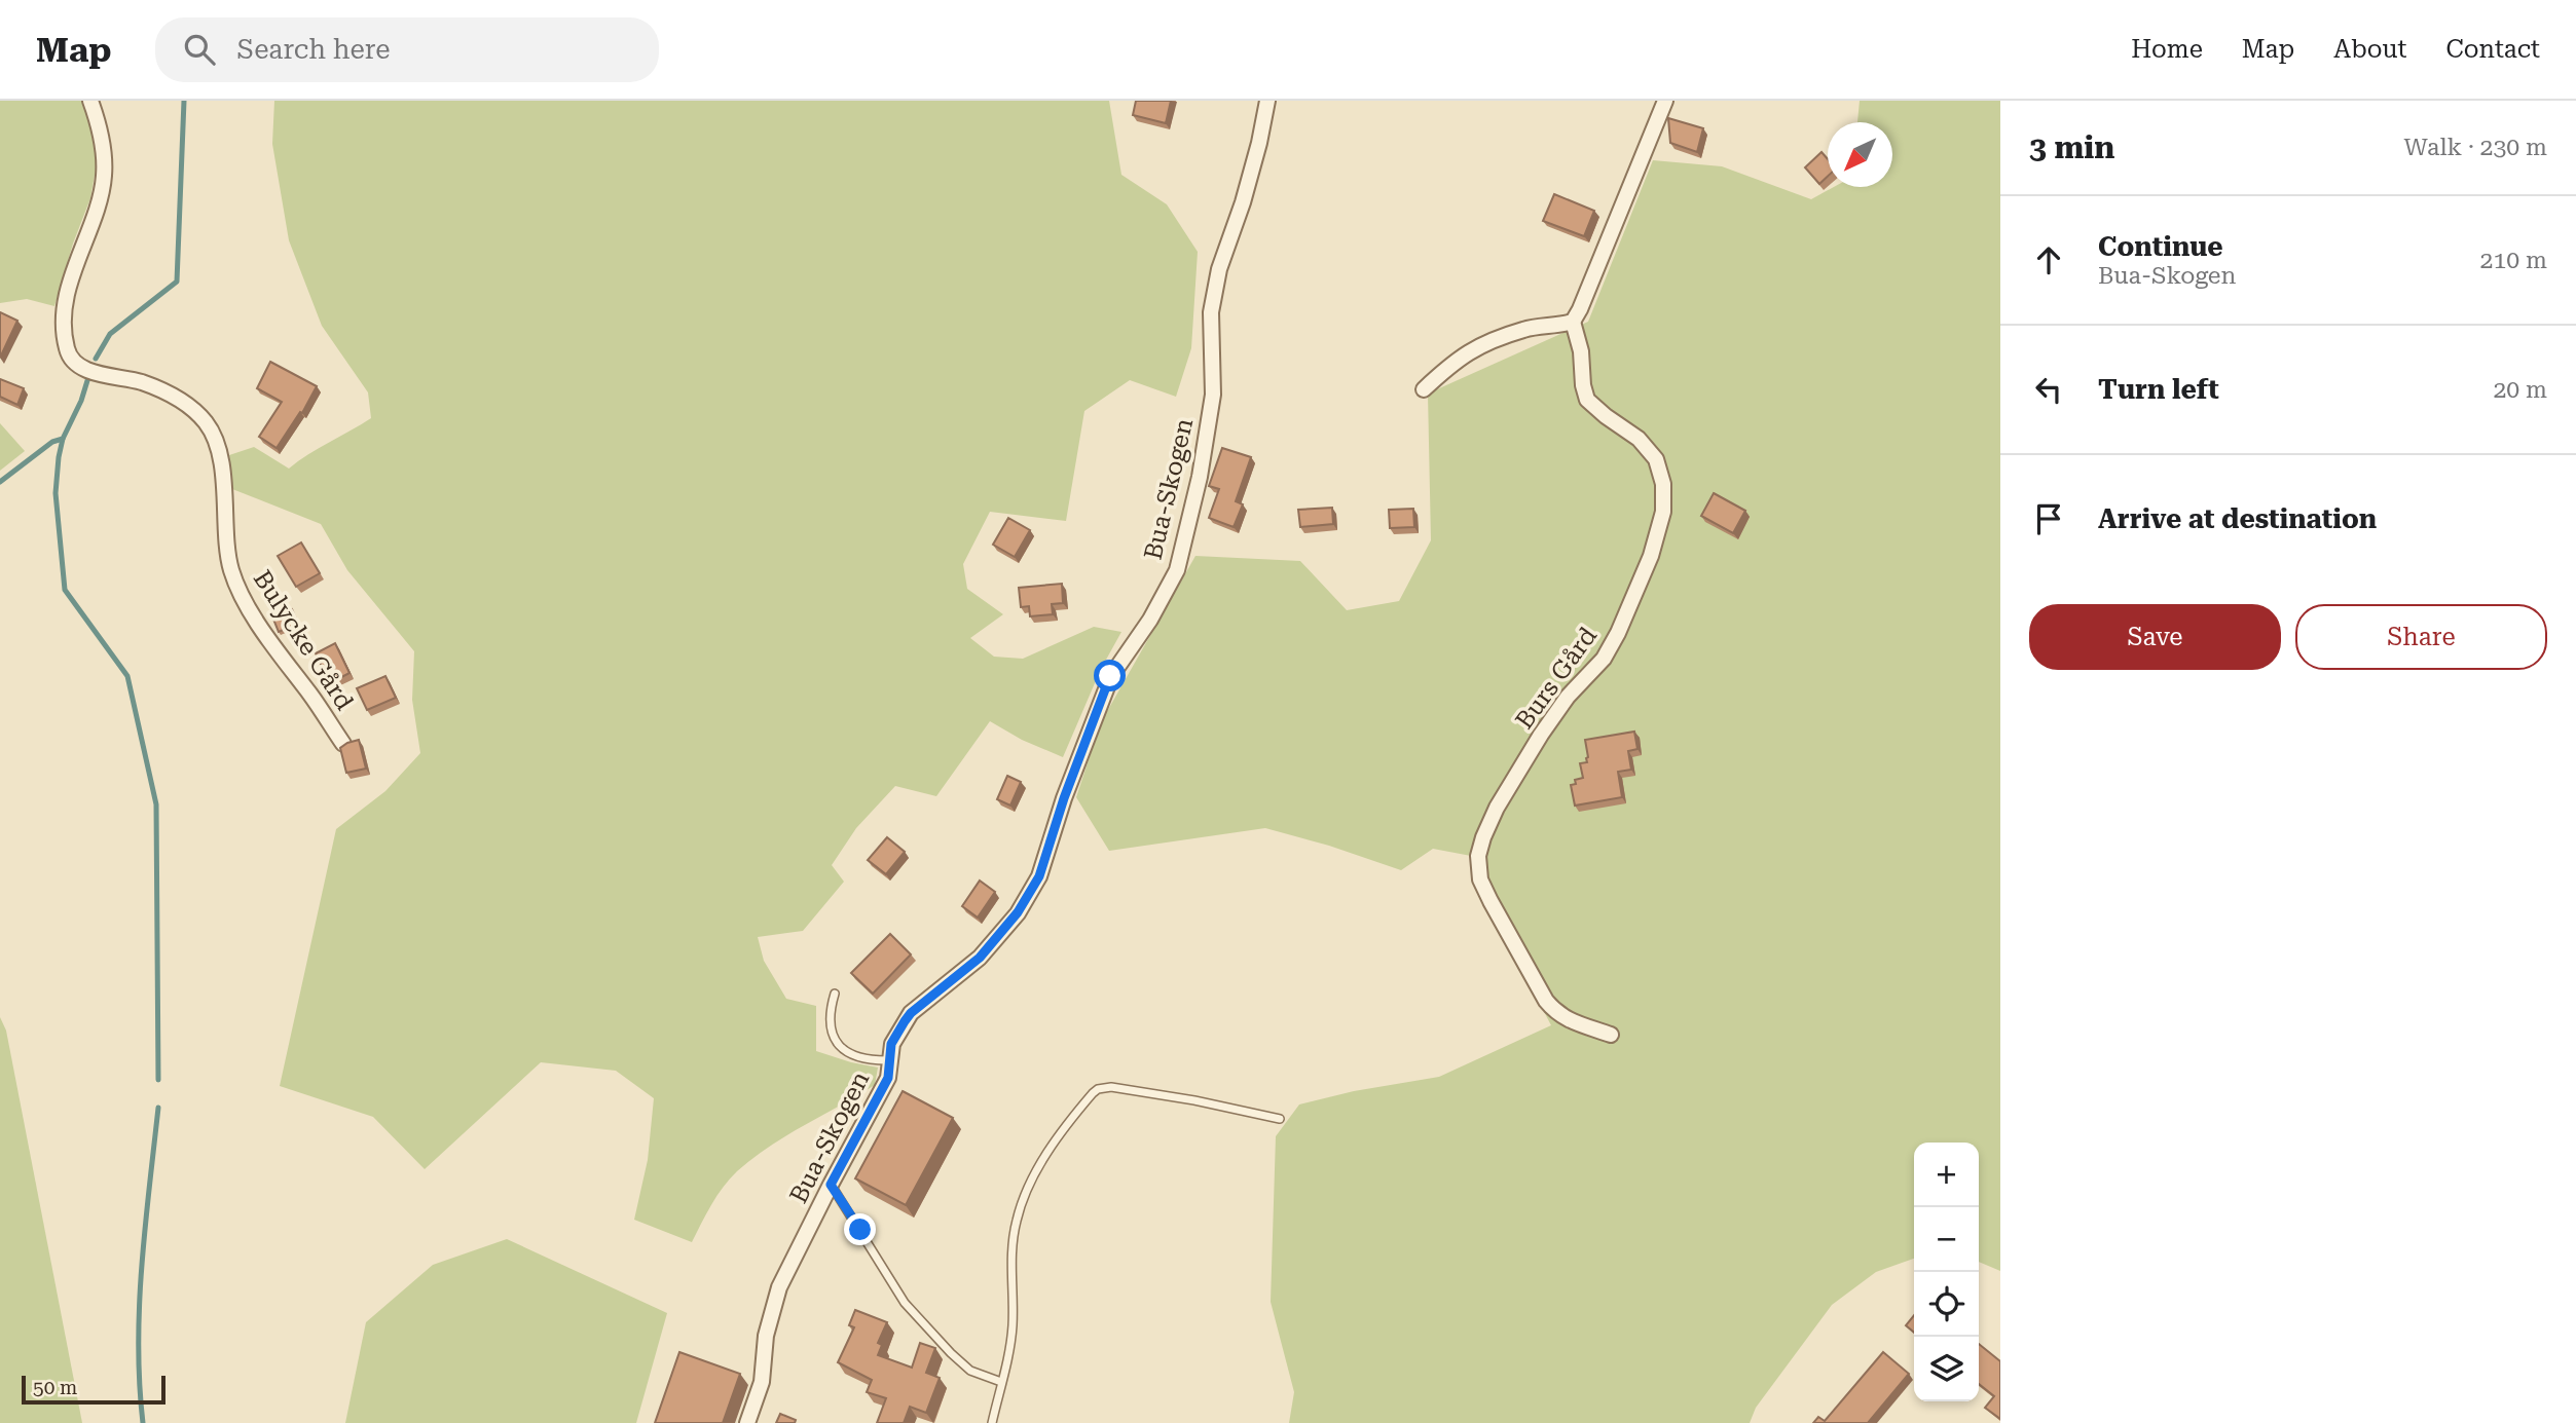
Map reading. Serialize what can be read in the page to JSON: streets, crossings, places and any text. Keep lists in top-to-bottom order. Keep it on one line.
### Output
{"streets":{"street":["Bua-Skogen","Bulycke Gård","Burs Gård"]},"scale_bar":"50 m","north":"bottom left","page":{"header":"Map","search":"Search here","nav":["Home","Map","About","Contact"],"heading":["3 min","Walk · 230 m"],"list":[["Continue","Bua-Skogen","210 m"],["Turn left","20 m"],"Arrive at destination"],"buttons":["Save","Share"],"map_buttons":["+","−"],"scale":"50 m"}}
